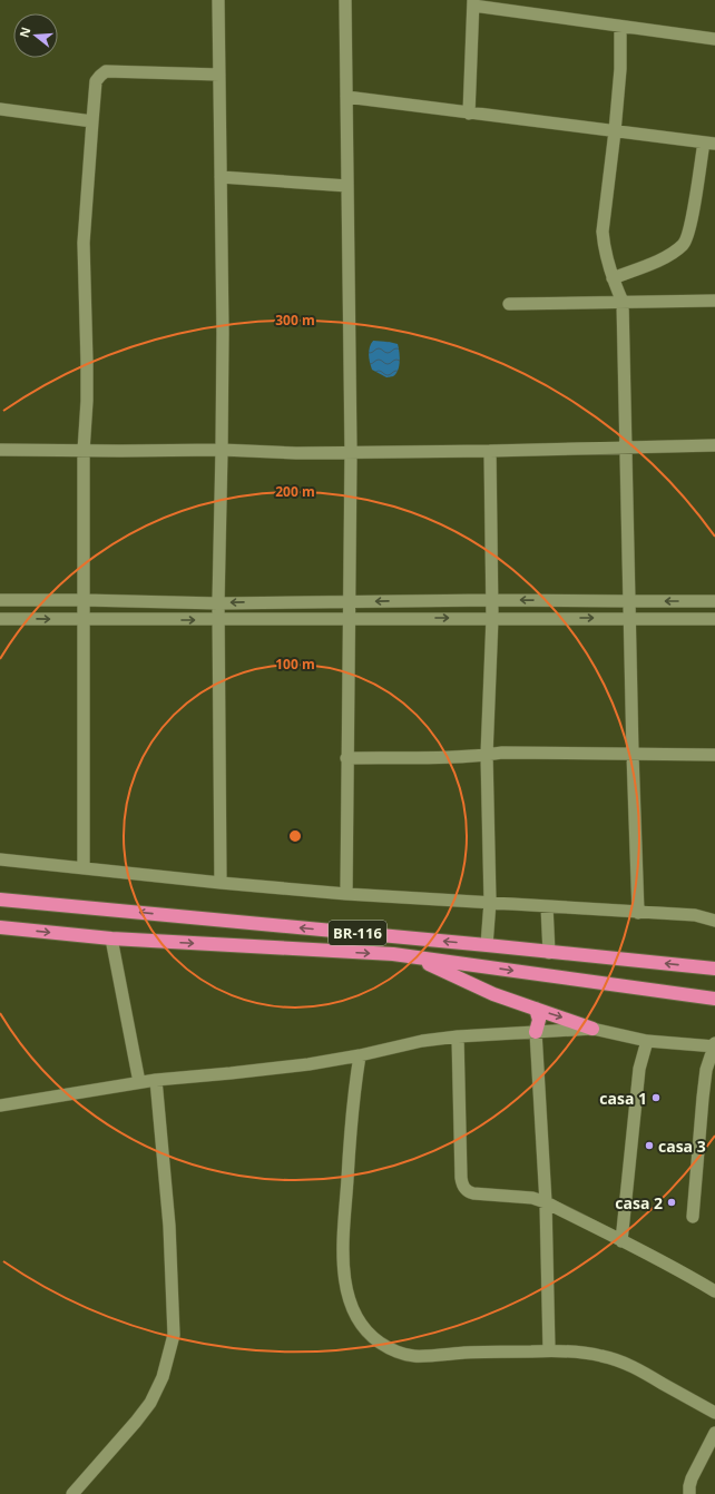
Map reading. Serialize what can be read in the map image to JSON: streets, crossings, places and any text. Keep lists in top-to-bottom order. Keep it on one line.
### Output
{"streets":{"highway":["BR-116"]},"places":["casa 1","casa 3","casa 2"],"north":"left","rings":["300 m","200 m","100 m"]}
